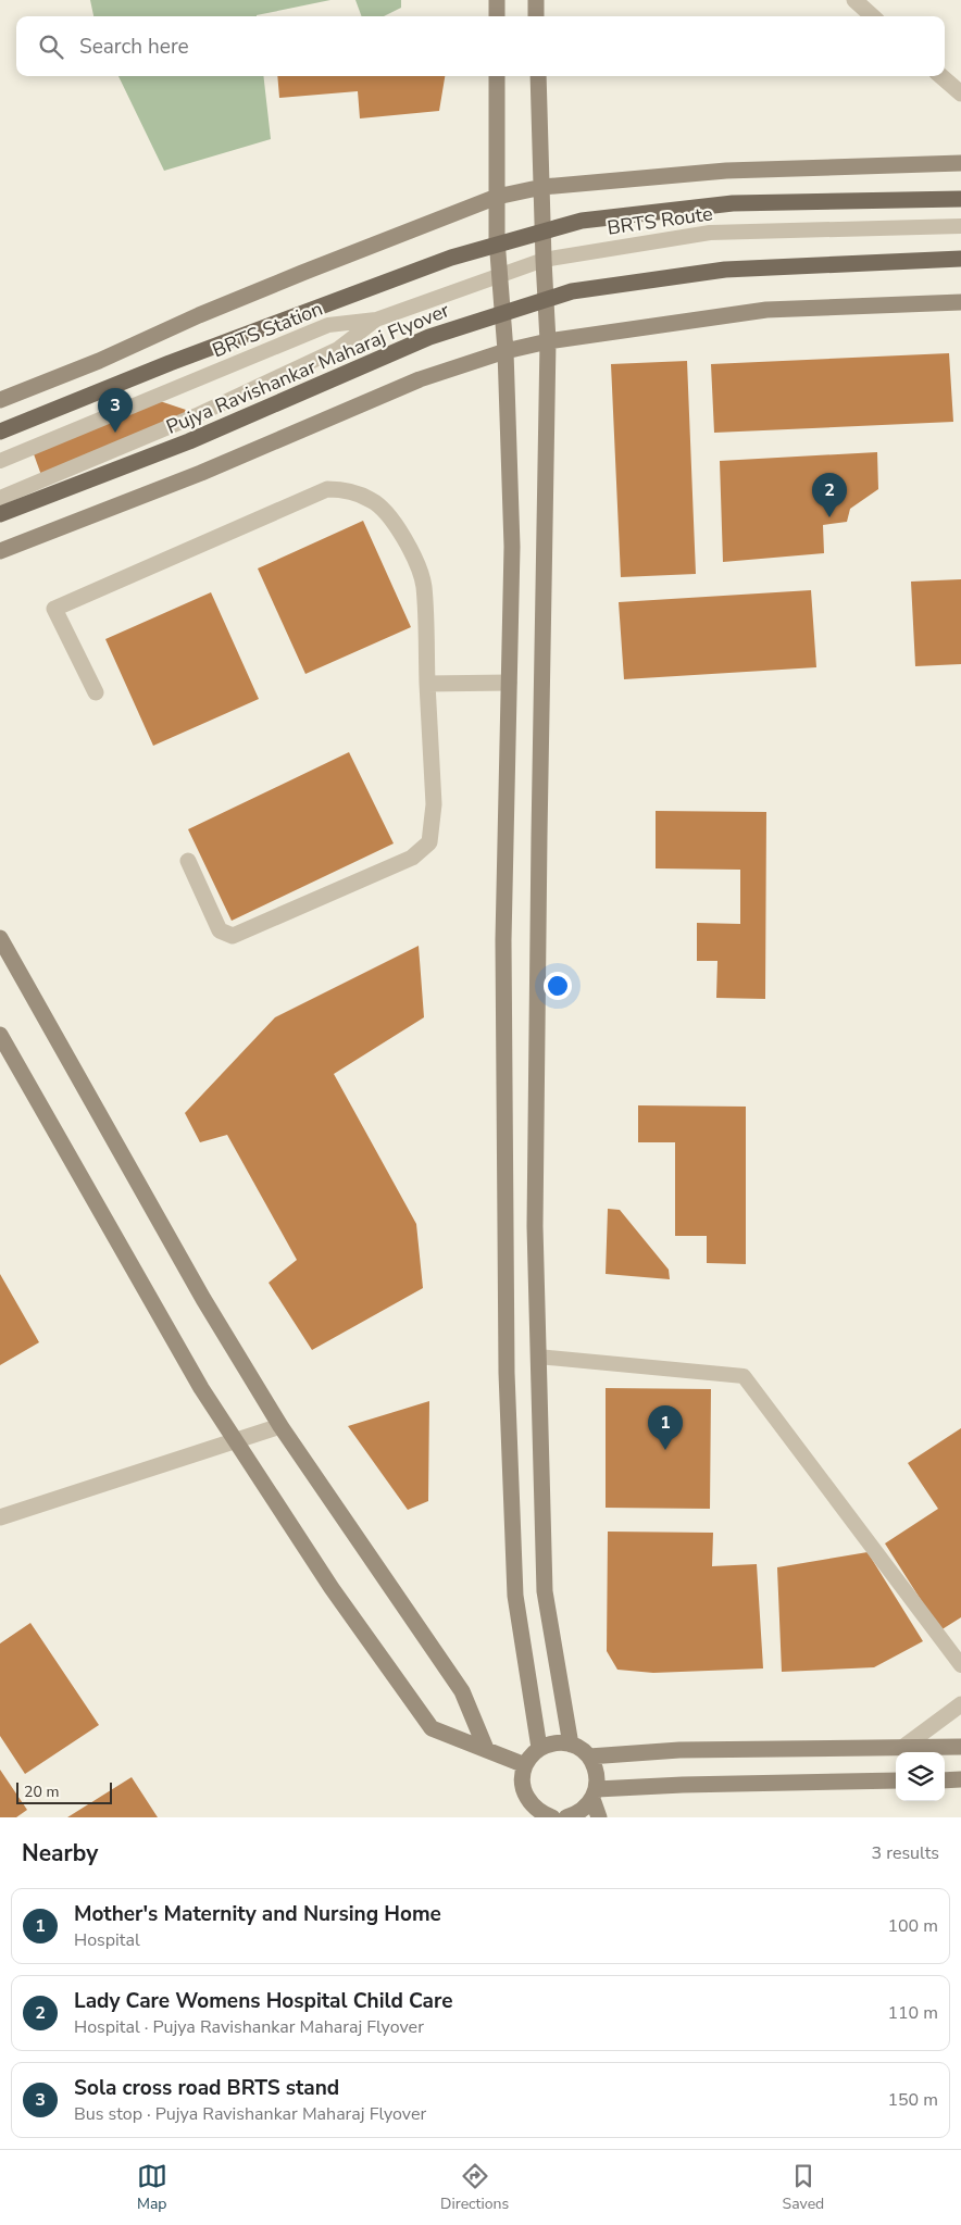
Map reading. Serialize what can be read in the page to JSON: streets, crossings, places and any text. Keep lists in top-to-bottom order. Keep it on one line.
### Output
{"streets":{"main road":["Pujya Ravishankar Maharaj Flyover"],"lane":["BRTS Route","BRTS Station"]},"crossings":[["BRTS Route","BRTS Station"]],"scale_bar":"20 m","page":{"search":"Search here","pins":["3","2","1"],"scale":"20 m","heading":["Nearby","3 results"],"list":[{"mark":"1","name":"Mother's Maternity and Nursing Home","note":"Hospital","value":"100 m"},{"mark":"2","name":"Lady Care Womens Hospital Child Care","note":"Hospital · Pujya Ravishankar Maharaj Flyover","value":"110 m"},{"mark":"3","name":"Sola cross road BRTS stand","note":"Bus stop · Pujya Ravishankar Maharaj Flyover","value":"150 m"}],"nav":["Map","Directions","Saved"]}}
